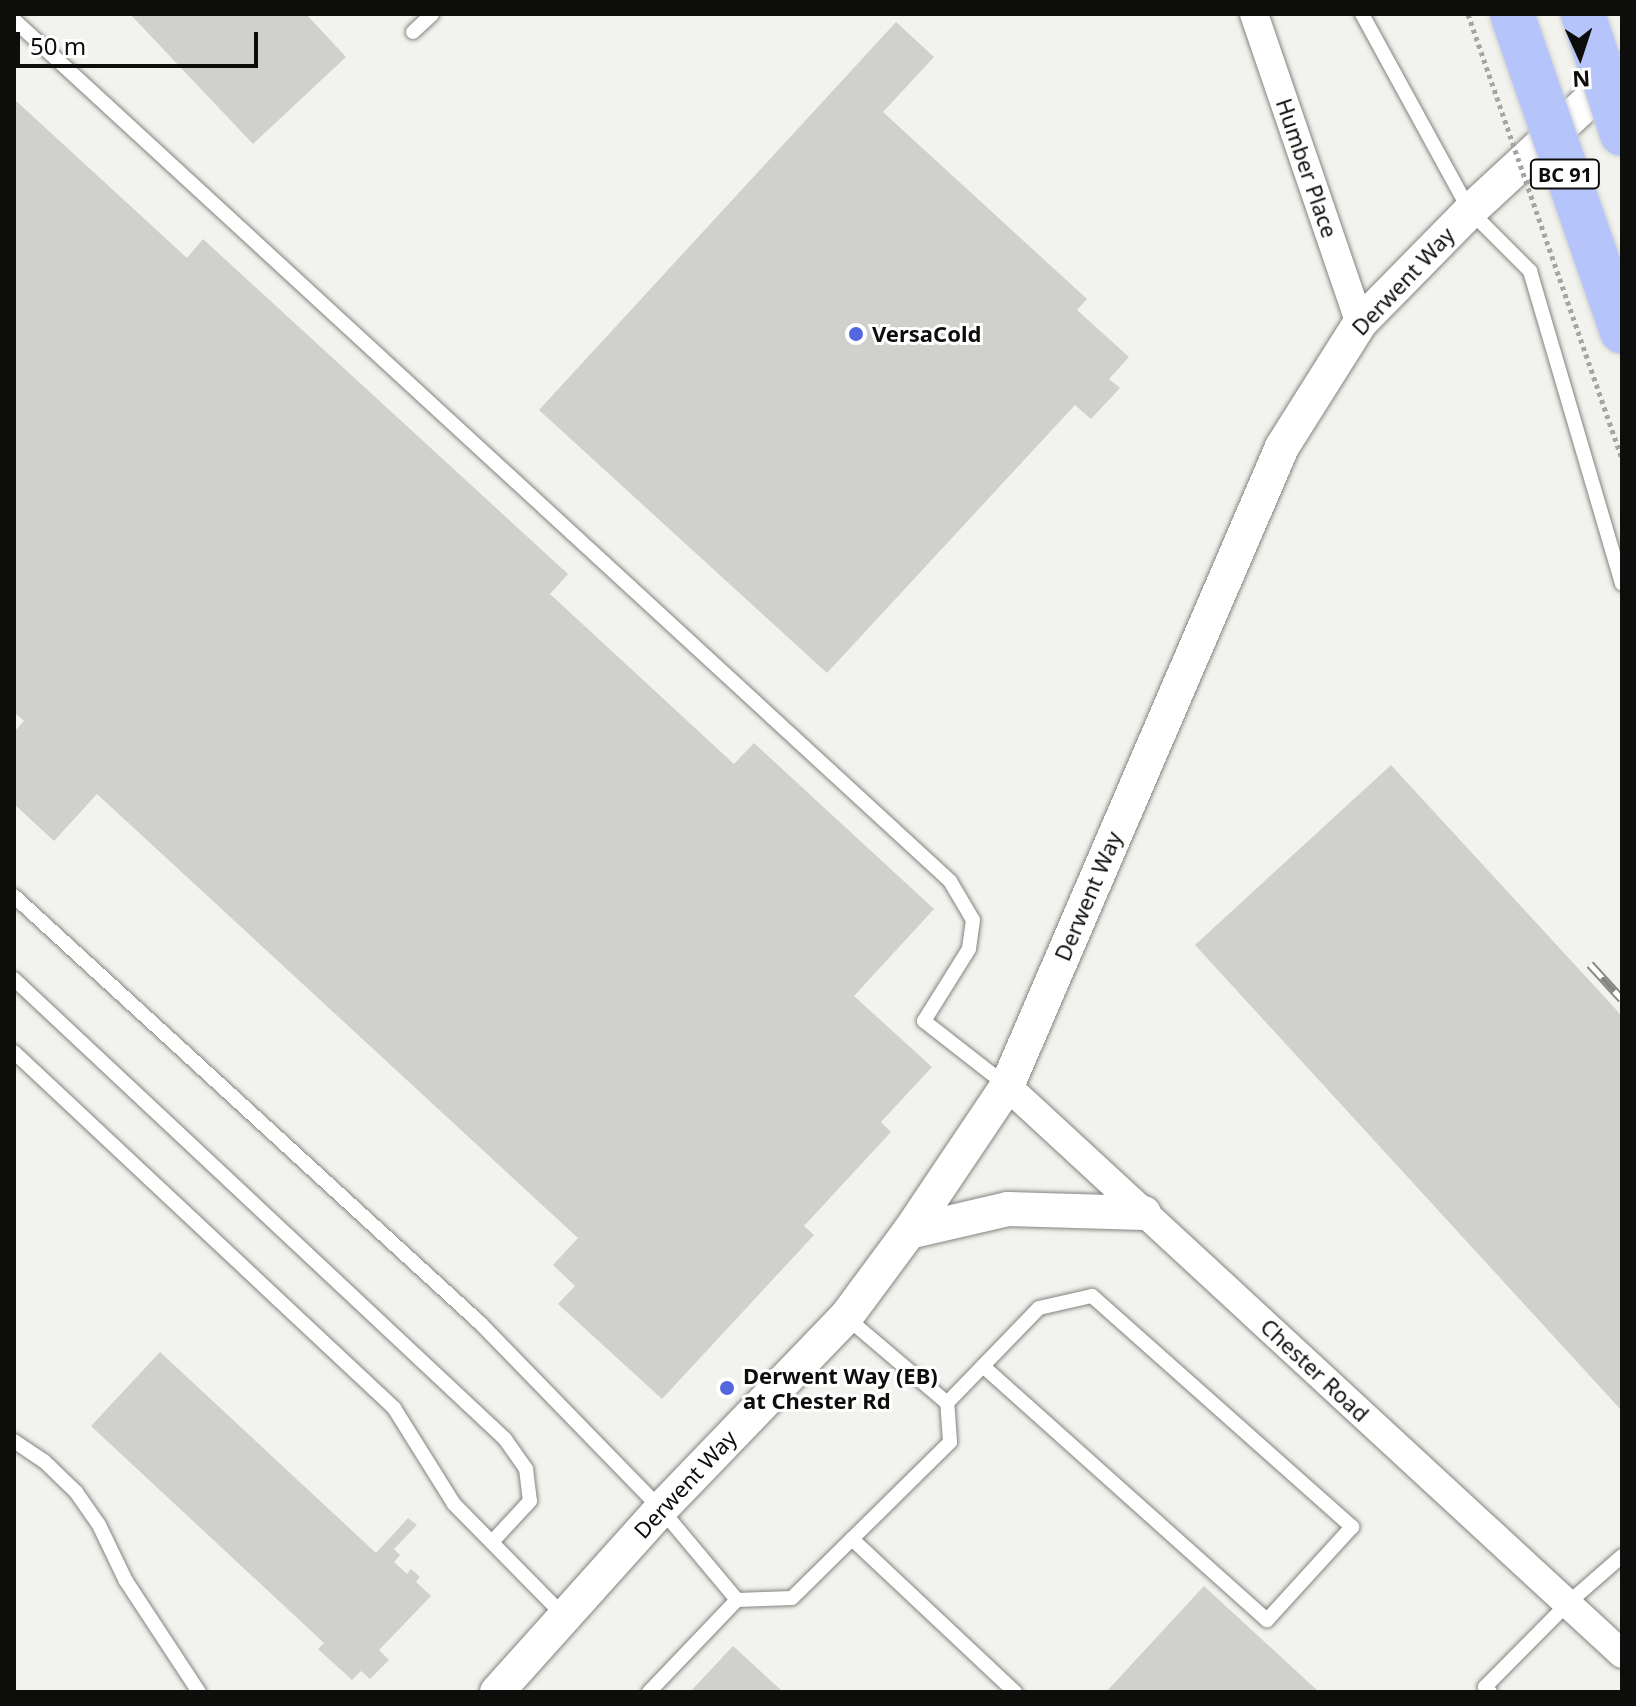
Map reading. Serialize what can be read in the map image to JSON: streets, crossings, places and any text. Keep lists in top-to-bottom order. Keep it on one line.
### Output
{"streets":{"highway":["BC 91"],"street":["Humber Place","Derwent Way","Chester Road"]},"crossings":[["Humber Place","Derwent Way"],["Derwent Way","Chester Road"]],"places":["VersaCold","Derwent Way (EB) at Chester Rd"],"scale_bar":"50 m","north":"bottom"}
